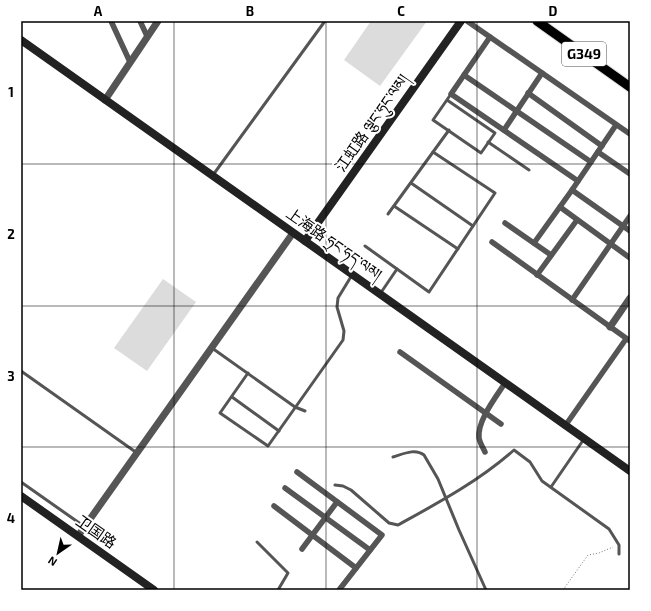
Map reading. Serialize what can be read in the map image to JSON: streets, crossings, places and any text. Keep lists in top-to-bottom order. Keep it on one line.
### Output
{"streets":{"highway":["G349"],"main road":["江虹路 ལྕང་ཧུང་ལམ།","上海路 ཧྲང་ཧད་ལམ།","卫国路"]},"crossings":[["江虹路 ལྕང་ཧུང་ལམ།","上海路 ཧྲང་ཧད་ལམ།"]],"north":"bottom left","grid":{"columns":["A","B","C","D"],"rows":["1","2","3","4"]}}
